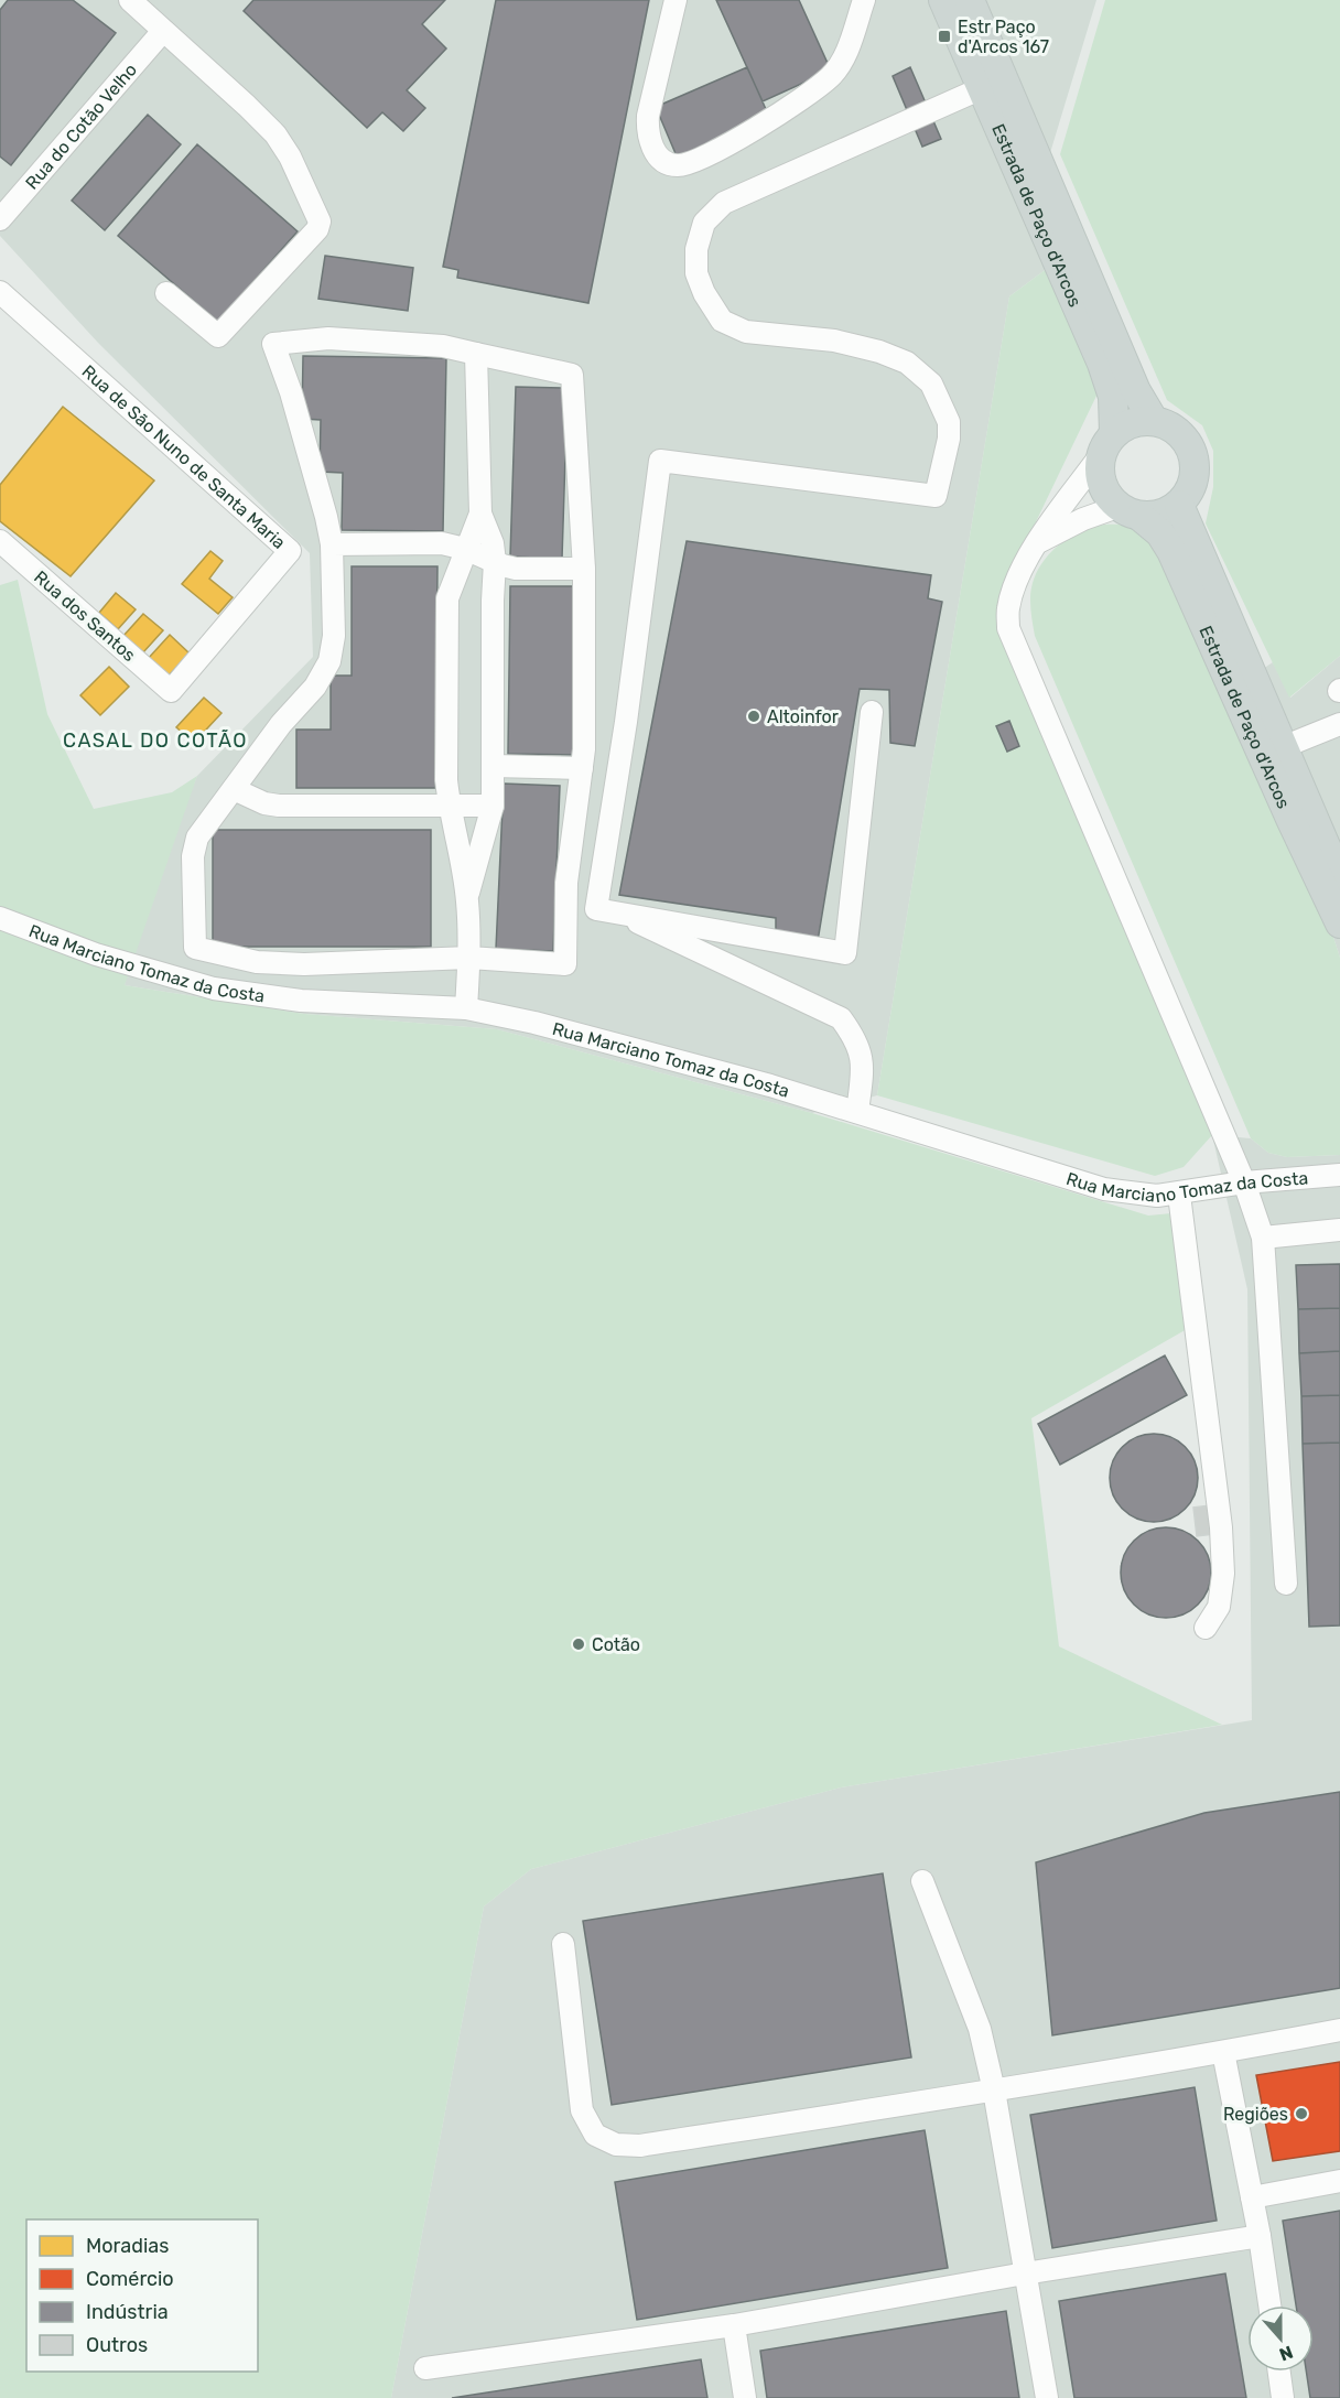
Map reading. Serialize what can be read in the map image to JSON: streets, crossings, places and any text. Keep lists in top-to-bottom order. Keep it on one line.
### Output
{"streets":{"main road":["Estrada de Paço d'Arcos"],"street":["Rua do Cotão Velho","Rua de São Nuno de Santa Maria","Rua dos Santos","Rua Marciano Tomaz da Costa"]},"crossings":[["Rua de São Nuno de Santa Maria","Rua dos Santos"]],"districts":["CASAL DO COTÃO"],"places":{"transit":["Estr Paço d'Arcos 167"],"other":["Altoinfor","Cotão","Regiões"]},"legend":["Moradias","Comércio","Indústria","Outros"],"north":"bottom"}
